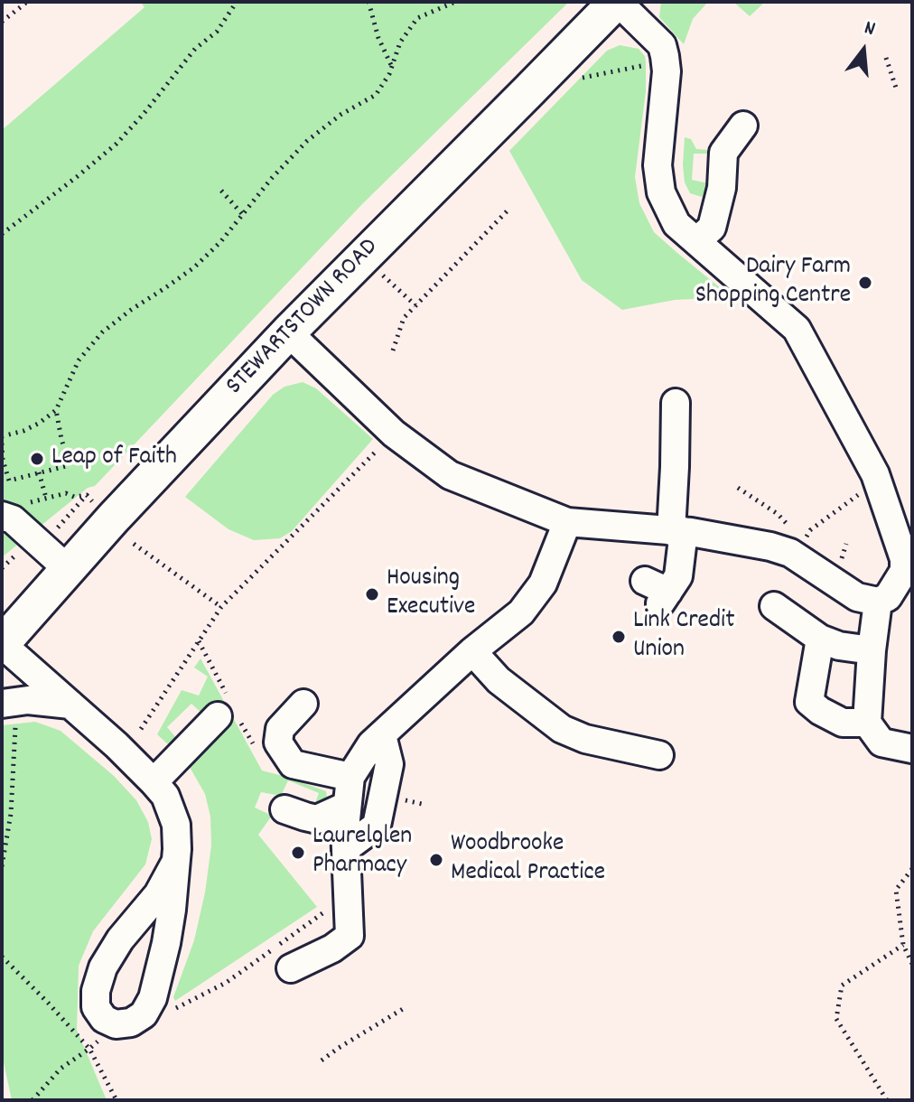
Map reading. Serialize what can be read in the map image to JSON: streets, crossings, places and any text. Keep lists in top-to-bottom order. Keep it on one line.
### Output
{"streets":{"main road":["STEWARTSTOWN ROAD"]},"places":["Dairy Farm Shopping Centre","Leap of Faith","Housing Executive","Link Credit Union","Laurelglen Pharmacy","Woodbrooke Medical Practice"],"north":"top"}
